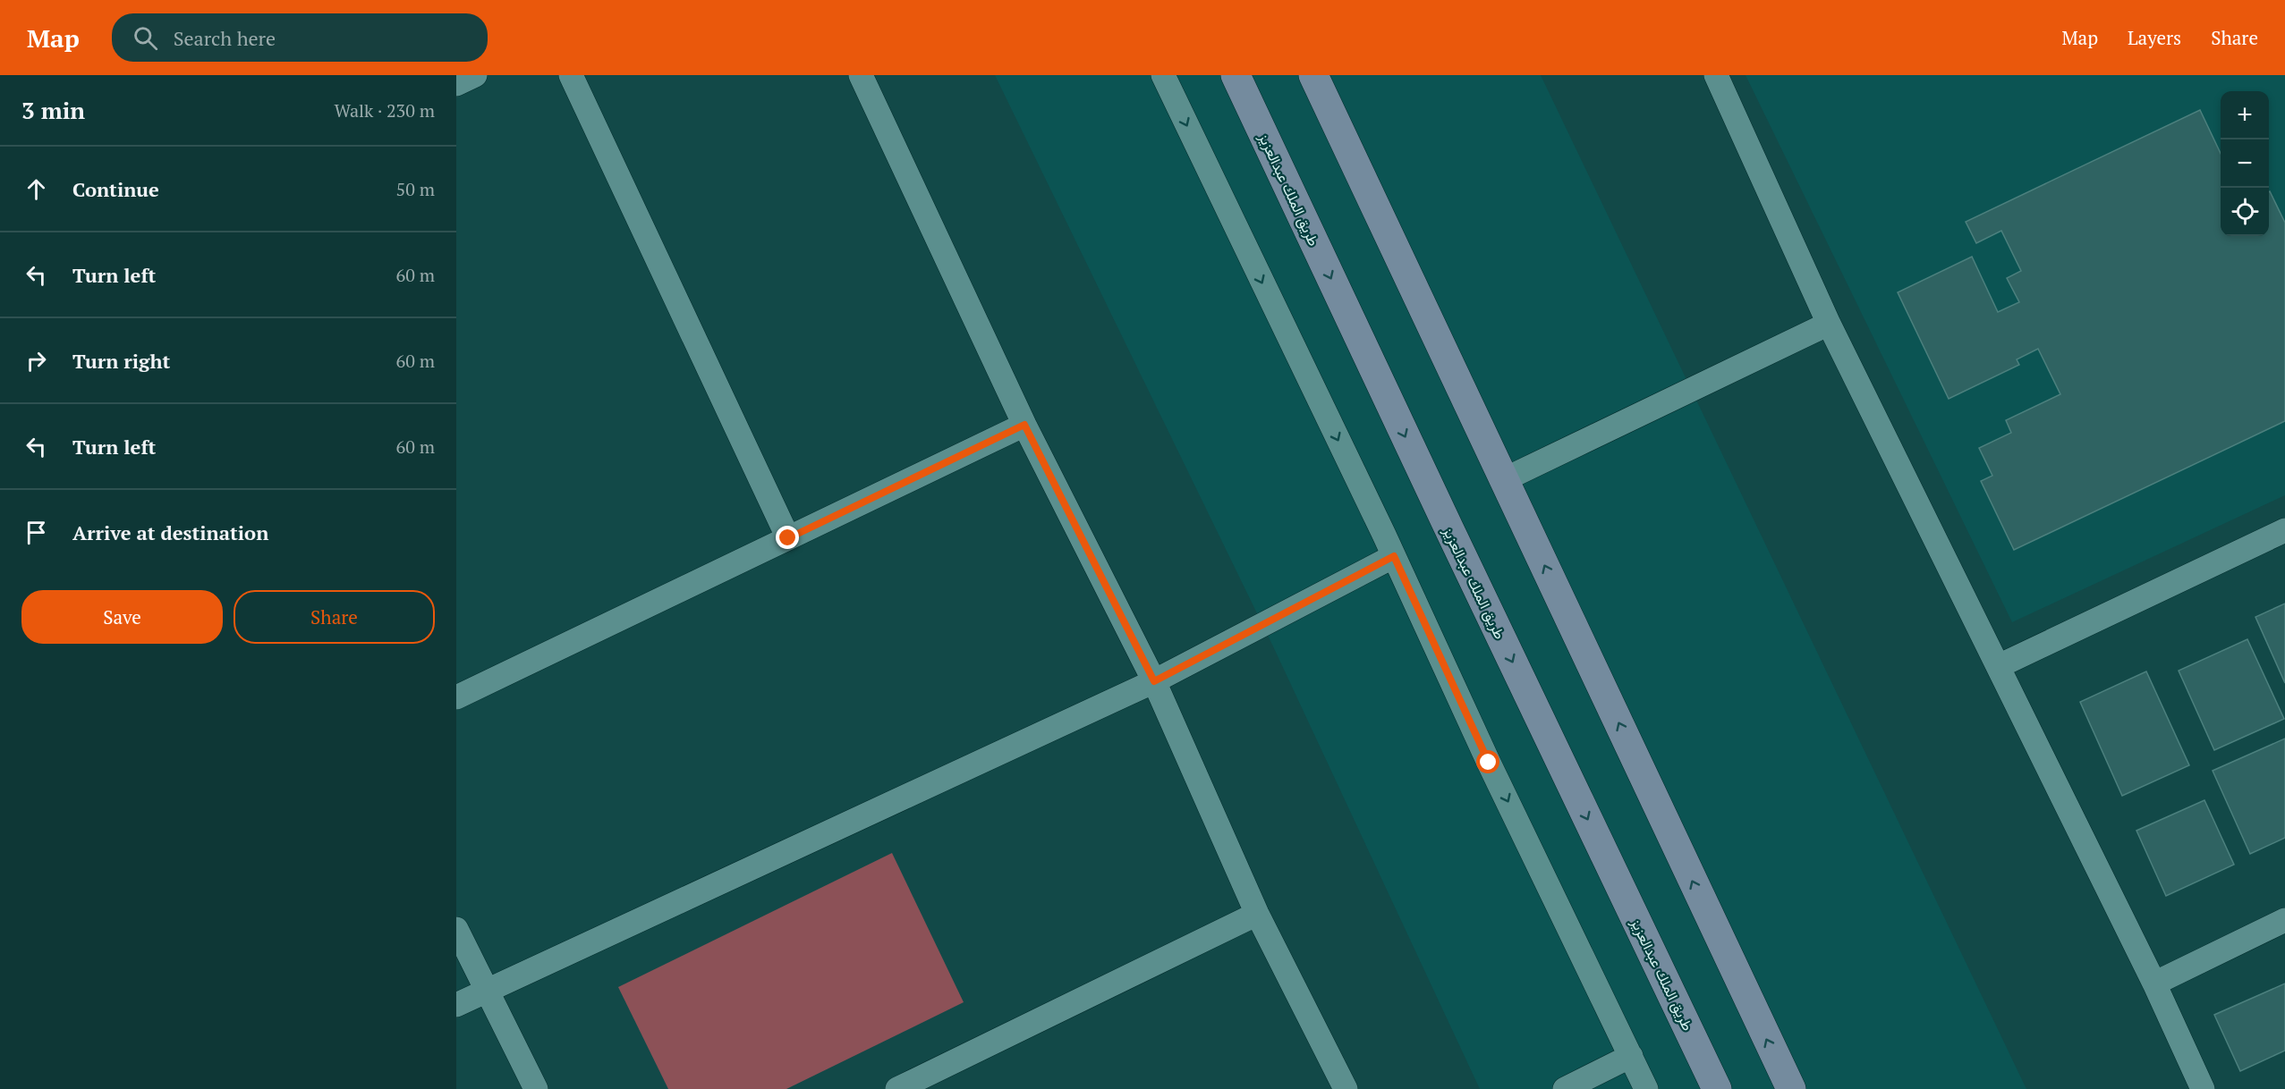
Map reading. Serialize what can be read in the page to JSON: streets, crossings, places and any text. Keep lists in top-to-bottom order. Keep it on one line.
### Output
{"streets":{"main road":["طريق الملك عبدالعزيز"]},"page":{"header":"Map","search":"Search here","nav":["Map","Layers","Share"],"heading":["3 min","Walk · 230 m"],"map_buttons":["+","−"],"list":[["Continue","50 m"],["Turn left","60 m"],["Turn right","60 m"],["Turn left","60 m"],"Arrive at destination"],"buttons":["Save","Share"]}}
